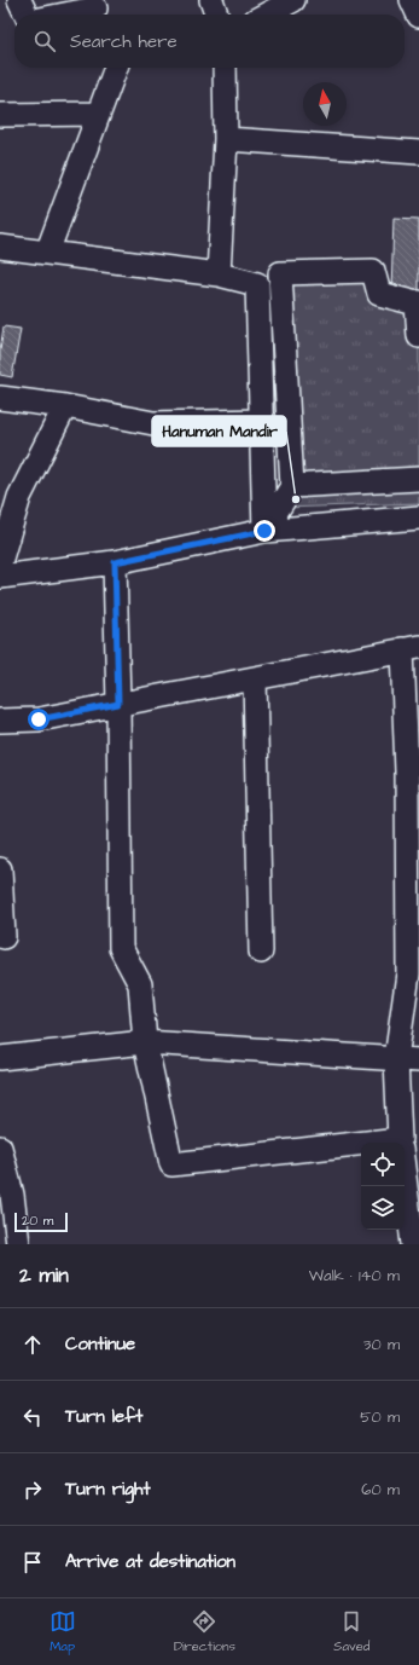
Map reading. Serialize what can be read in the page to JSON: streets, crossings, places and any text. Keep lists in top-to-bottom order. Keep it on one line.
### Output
{"places":["Hanuman Mandir"],"scale_bar":"20 m","north":"top","page":{"search":"Search here","scale":"20 m","heading":["2 min","Walk · 140 m"],"list":[["Continue","30 m"],["Turn left","50 m"],["Turn right","60 m"],"Arrive at destination"],"nav":["Map","Directions","Saved"]}}
